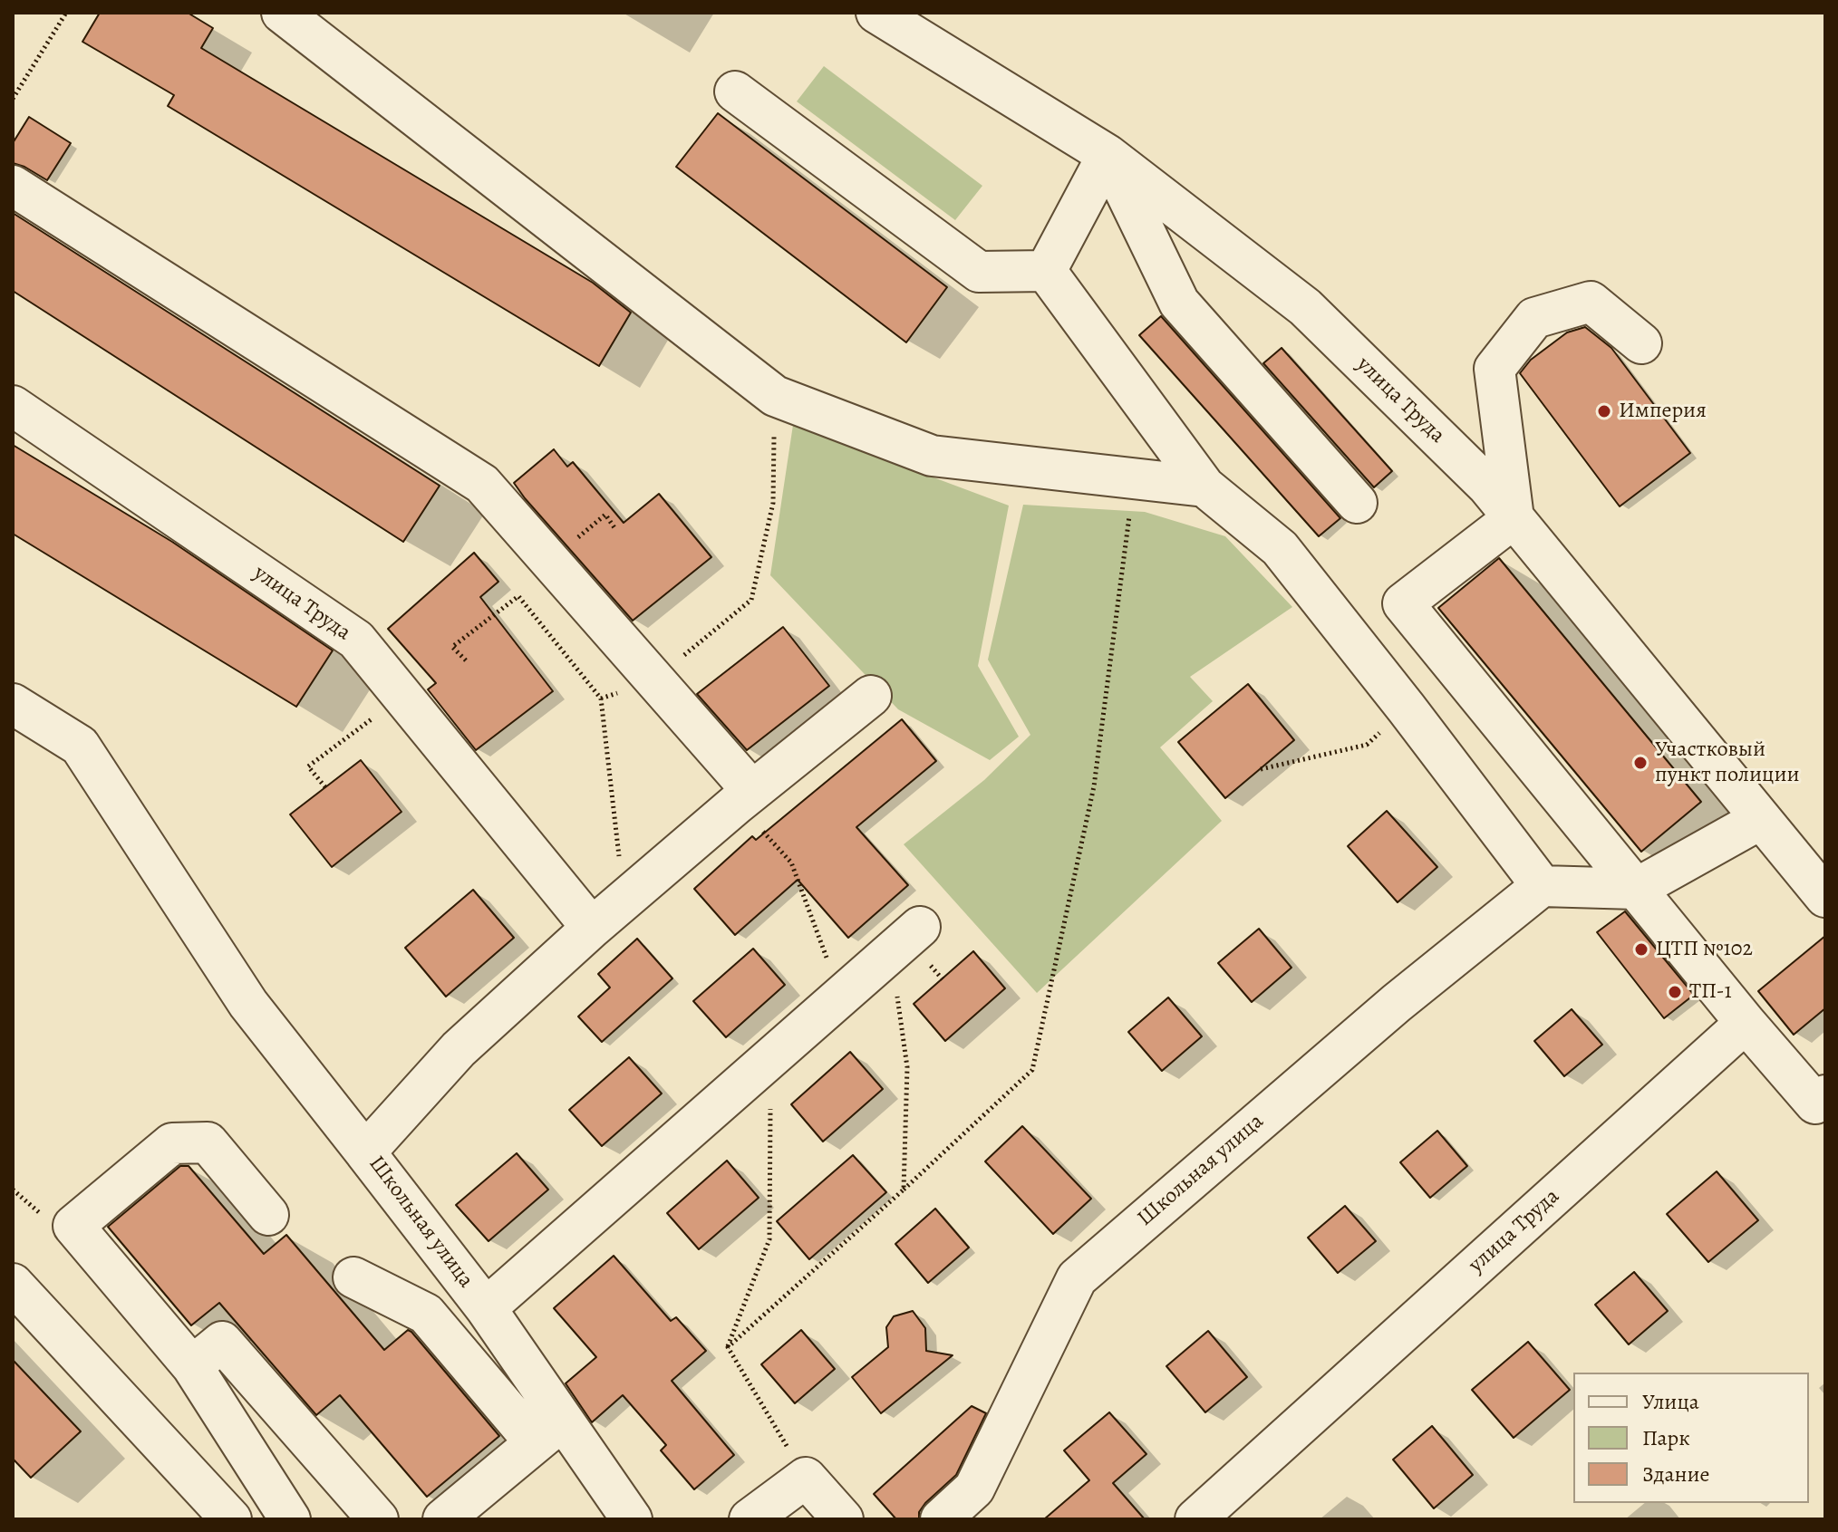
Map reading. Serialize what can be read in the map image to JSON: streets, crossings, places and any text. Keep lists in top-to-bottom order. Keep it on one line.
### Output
{"streets":{"street":["улица Труда","Школьная улица"]},"crossings":[["улица Труда","Школьная улица"]],"places":["Империя","Участковый пункт полиции","ЦТП №102","ТП-1"],"legend":["Улица","Парк","Здание"]}
